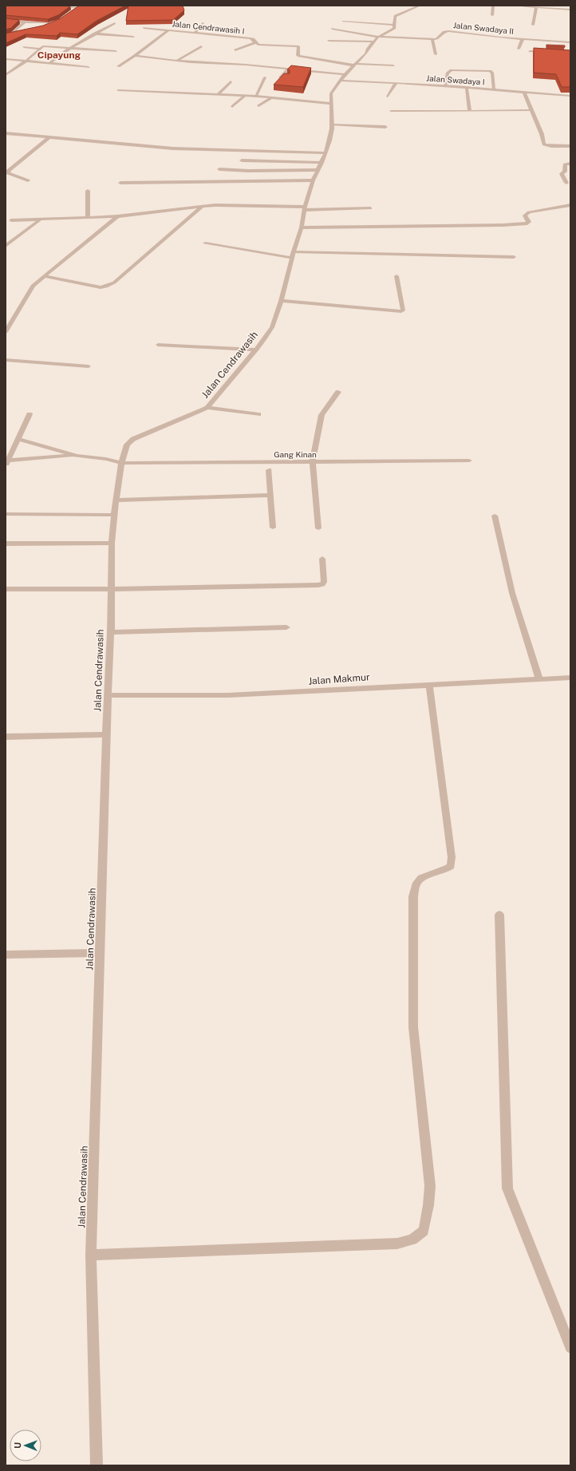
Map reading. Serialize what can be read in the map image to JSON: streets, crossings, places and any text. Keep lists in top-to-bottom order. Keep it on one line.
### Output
{"streets":{"street":["Jalan Cendrawasih I","Jalan Swadaya II","Jalan Swadaya I","Jalan Cendrawasih","Gang Kinan","Jalan Makmur"]},"crossings":[["Jalan Cendrawasih I","Jalan Cendrawasih"],["Jalan Swadaya I","Jalan Cendrawasih"],["Jalan Cendrawasih","Gang Kinan"],["Jalan Cendrawasih","Jalan Makmur"]],"districts":["Cipayung"],"north":"left"}
